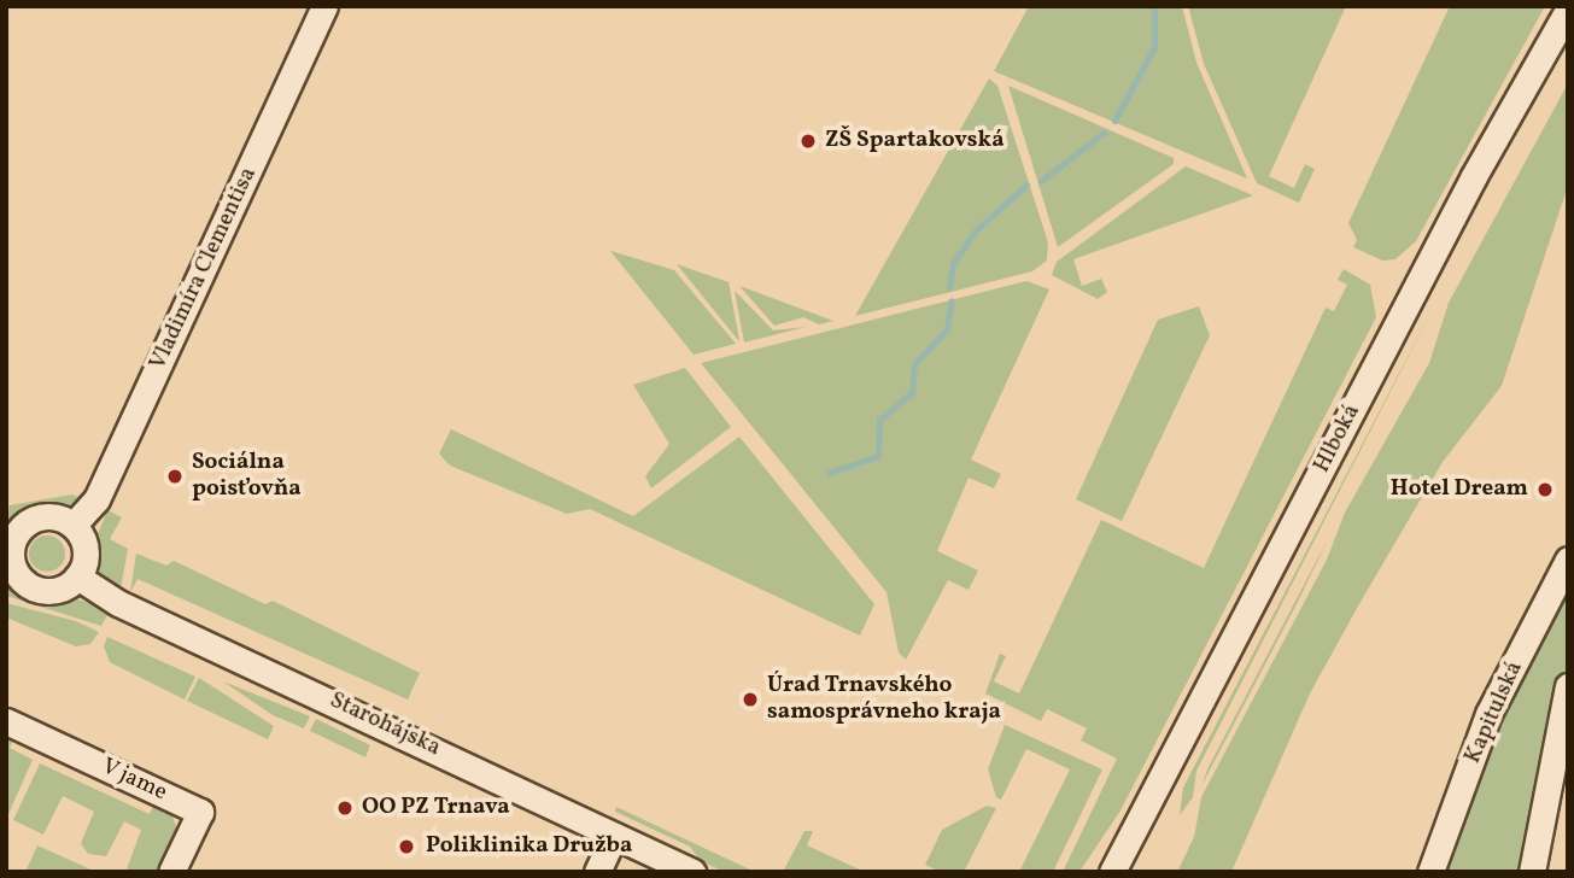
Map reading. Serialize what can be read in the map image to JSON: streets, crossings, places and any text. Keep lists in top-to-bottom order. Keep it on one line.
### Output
{"streets":{"street":["Vladimíra Clementisa","Hlboká","Kapitulská","Starohájska","V jame"]},"crossings":[["Vladimíra Clementisa","Starohájska"]],"places":["ZŠ Spartakovská","Sociálna poisťovňa","Hotel Dream","Úrad Trnavského samosprávneho kraja","OO PZ Trnava","Poliklinika Družba"]}
